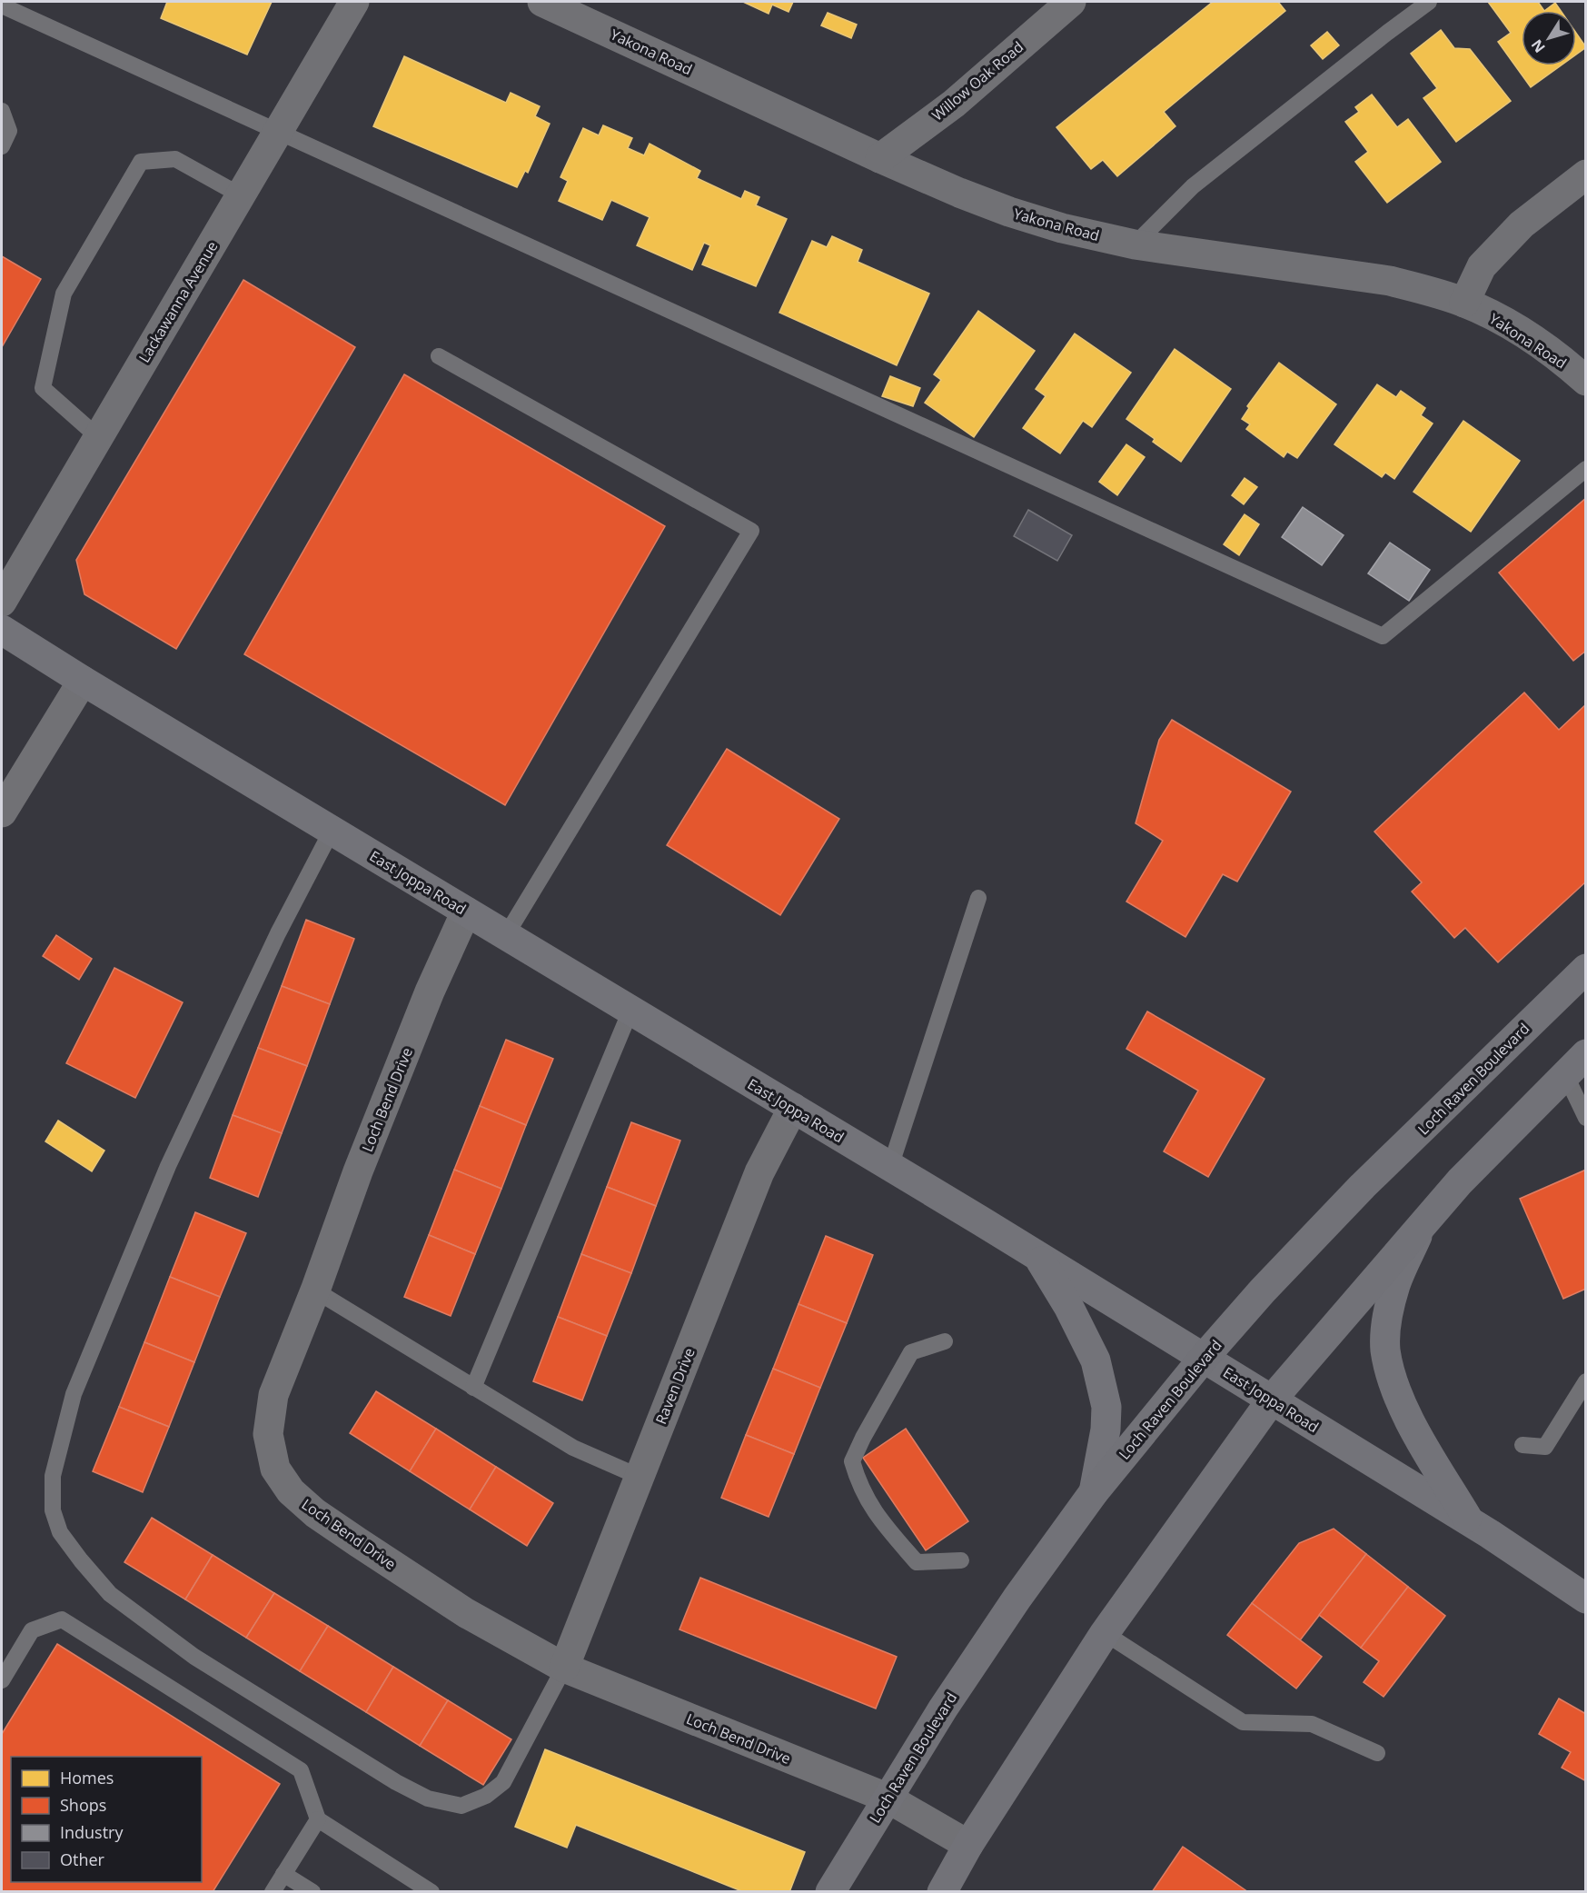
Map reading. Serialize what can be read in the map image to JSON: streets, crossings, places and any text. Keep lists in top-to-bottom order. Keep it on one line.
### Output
{"streets":{"main road":["East Joppa Road","Loch Raven Boulevard"],"street":["Yakona Road","Willow Oak Road","Lackawanna Avenue","Loch Bend Drive","Raven Drive"]},"crossings":[["Yakona Road","Willow Oak Road"],["East Joppa Road","Loch Raven Boulevard"],["East Joppa Road","Loch Bend Drive"],["East Joppa Road","Raven Drive"],["Loch Raven Boulevard","Loch Bend Drive"],["Loch Bend Drive","Raven Drive"]],"legend":["Homes","Shops","Industry","Other"],"north":"bottom left"}
